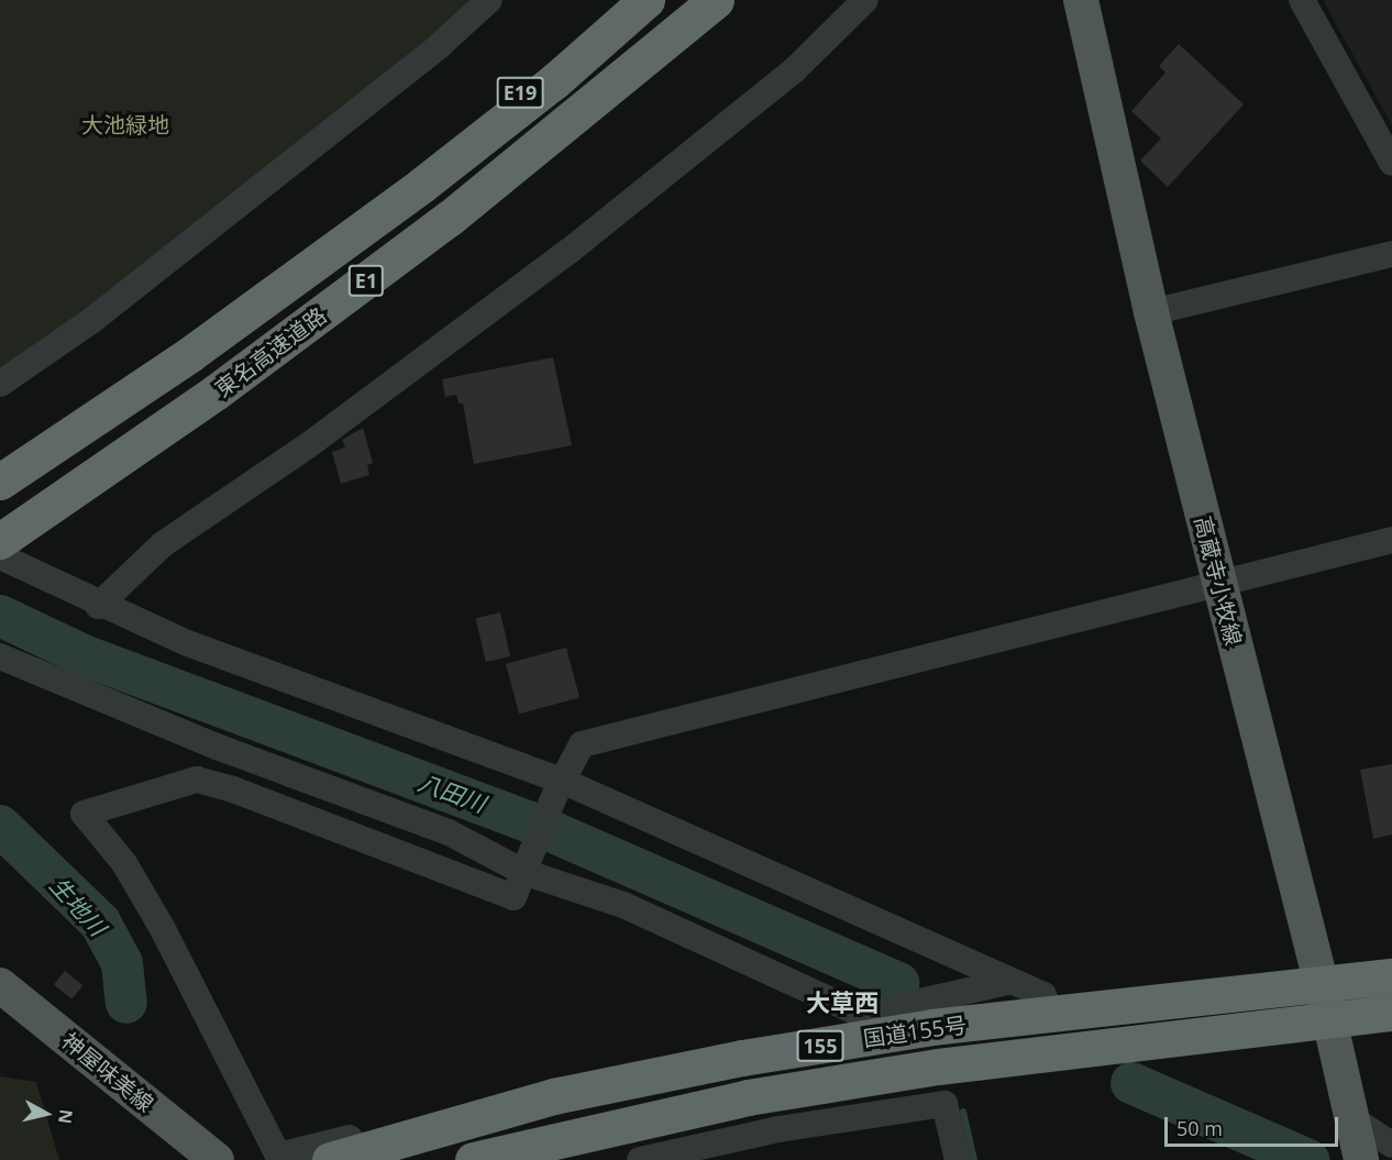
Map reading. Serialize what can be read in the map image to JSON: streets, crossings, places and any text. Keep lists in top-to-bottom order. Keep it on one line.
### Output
{"streets":{"highway":["E19","E1","東名高速道路","国道155号","155"],"main road":["高蔵寺小牧線","神屋味美線"]},"crossings":[["E19","東名高速道路"],["高蔵寺小牧線","国道155号"]],"districts":["大草西"],"water":["八田川","生地川"],"parks":["大池緑地"],"scale_bar":"50 m","north":"right"}
